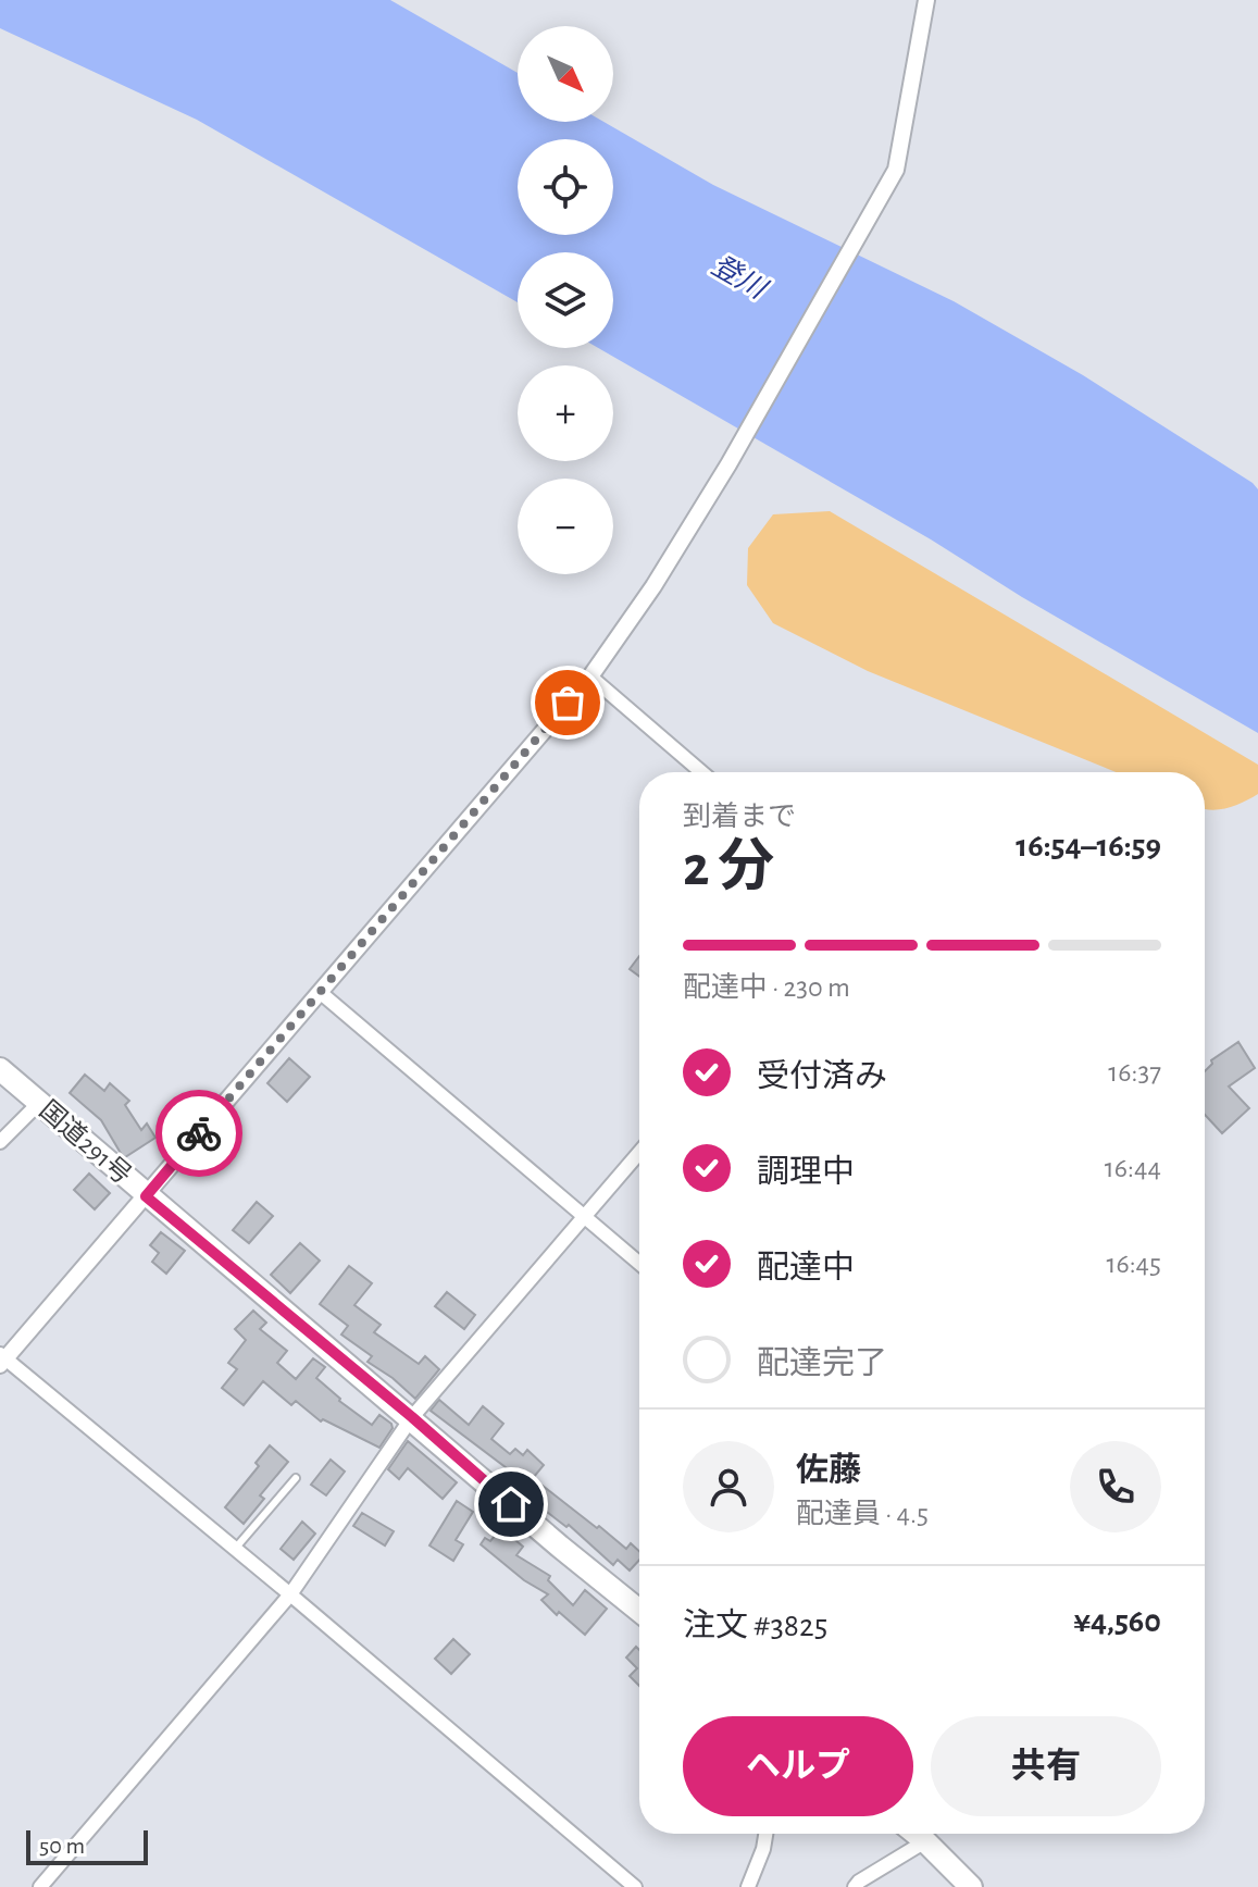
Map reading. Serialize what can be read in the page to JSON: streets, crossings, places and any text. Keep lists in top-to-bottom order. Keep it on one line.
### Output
{"streets":{"highway":["国道291号"]},"water":["登川"],"scale_bar":"50 m","north":"bottom right","page":{"map_buttons":["+","−"],"heading":["2 分","到着まで","16:54–16:59"],"panel":["佐藤","配達員 · 4.5","注文 #3825","¥4,560"],"bar":"配達中 · 230 m","list":[["受付済み","16:37"],["調理中","16:44"],["配達中","16:45"],"配達完了"],"buttons":["ヘルプ","共有"],"scale":"50 m"}}
